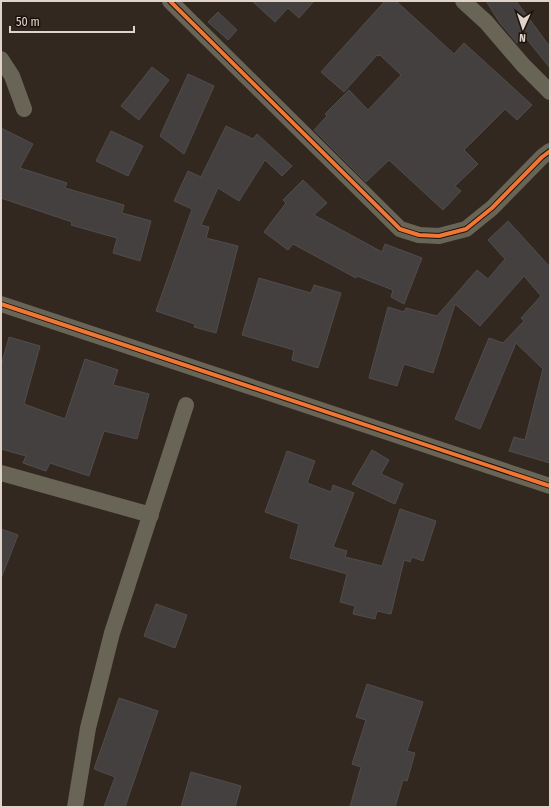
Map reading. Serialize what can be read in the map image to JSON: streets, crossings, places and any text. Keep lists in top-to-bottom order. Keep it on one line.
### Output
{"scale_bar":"50 m","north":"bottom"}
